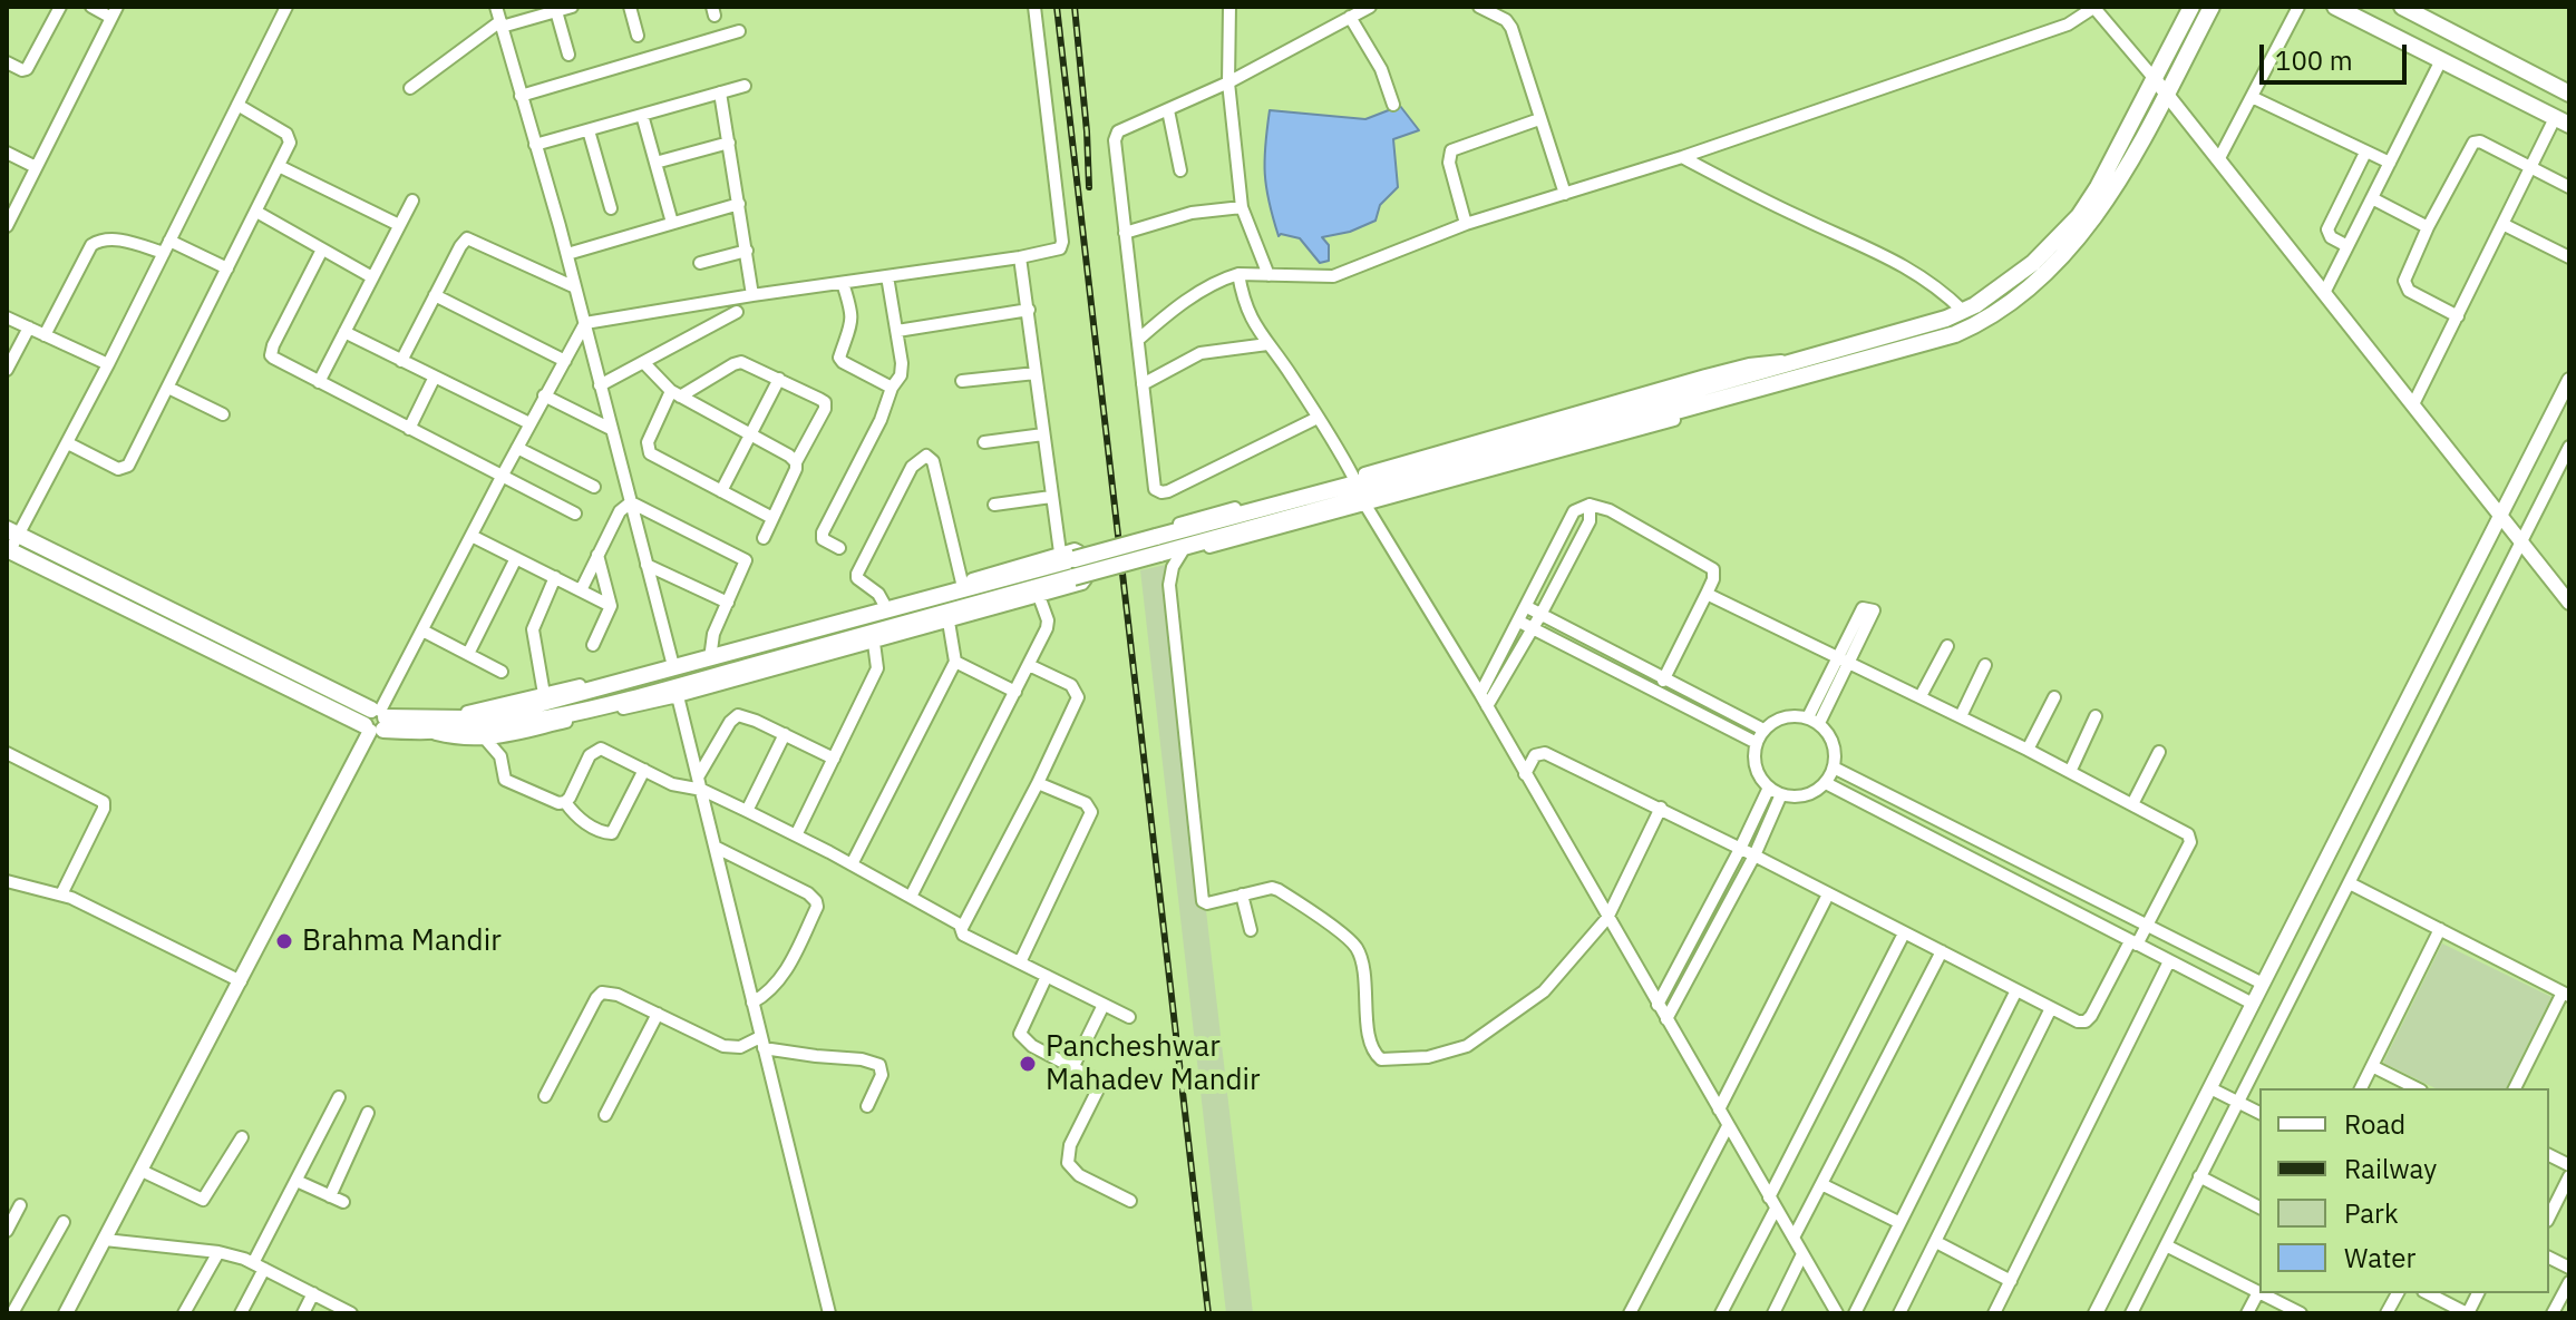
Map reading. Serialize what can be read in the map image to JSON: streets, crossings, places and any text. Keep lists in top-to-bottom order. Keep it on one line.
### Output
{"places":["Brahma Mandir","Pancheshwar Mahadev Mandir"],"legend":["Road","Railway","Park","Water"],"scale_bar":"100 m"}
